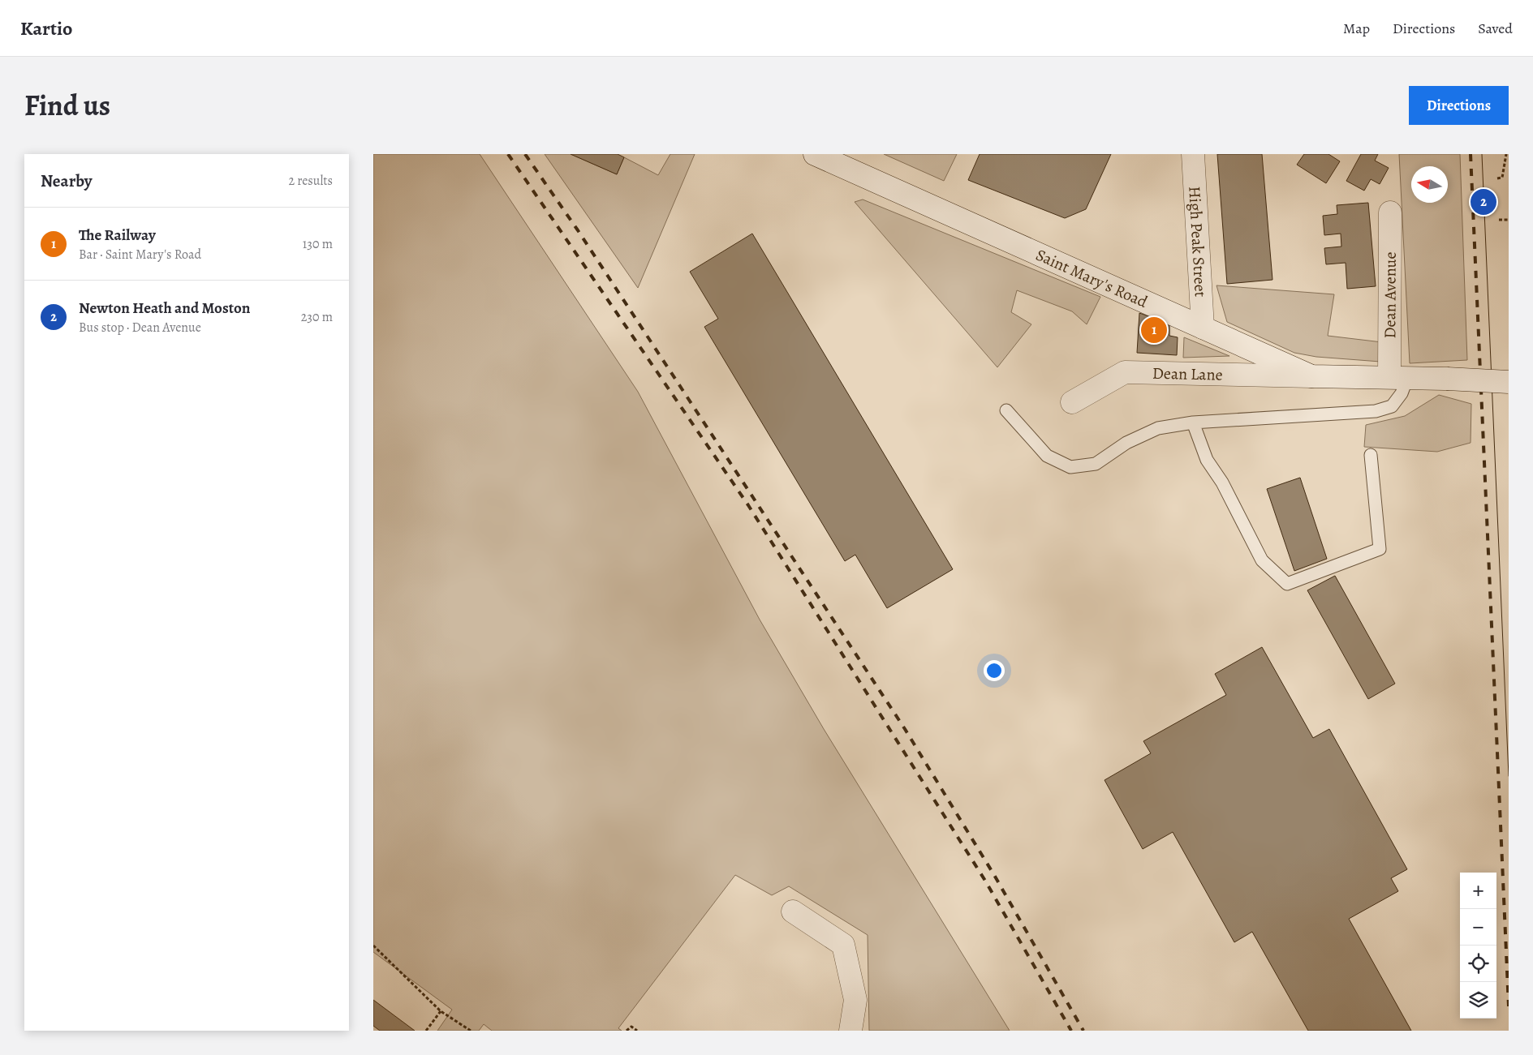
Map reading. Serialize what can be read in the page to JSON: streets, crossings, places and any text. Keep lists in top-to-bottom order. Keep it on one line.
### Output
{"streets":{"street":["High Peak Street","Saint Mary's Road","Dean Avenue","Dean Lane"]},"crossings":[["High Peak Street","Saint Mary's Road"],["Saint Mary's Road","Dean Avenue"],["Saint Mary's Road","Dean Lane"]],"north":"left","page":{"header":"Kartio","nav":["Map","Directions","Saved"],"title":"Find us","buttons":"Directions","heading":["Nearby","2 results"],"pins":["2","1"],"list":[{"mark":"1","name":"The Railway","note":"Bar · Saint Mary's Road","value":"130 m"},{"mark":"2","name":"Newton Heath and Moston","note":"Bus stop · Dean Avenue","value":"230 m"}],"map_buttons":["+","−"]}}
